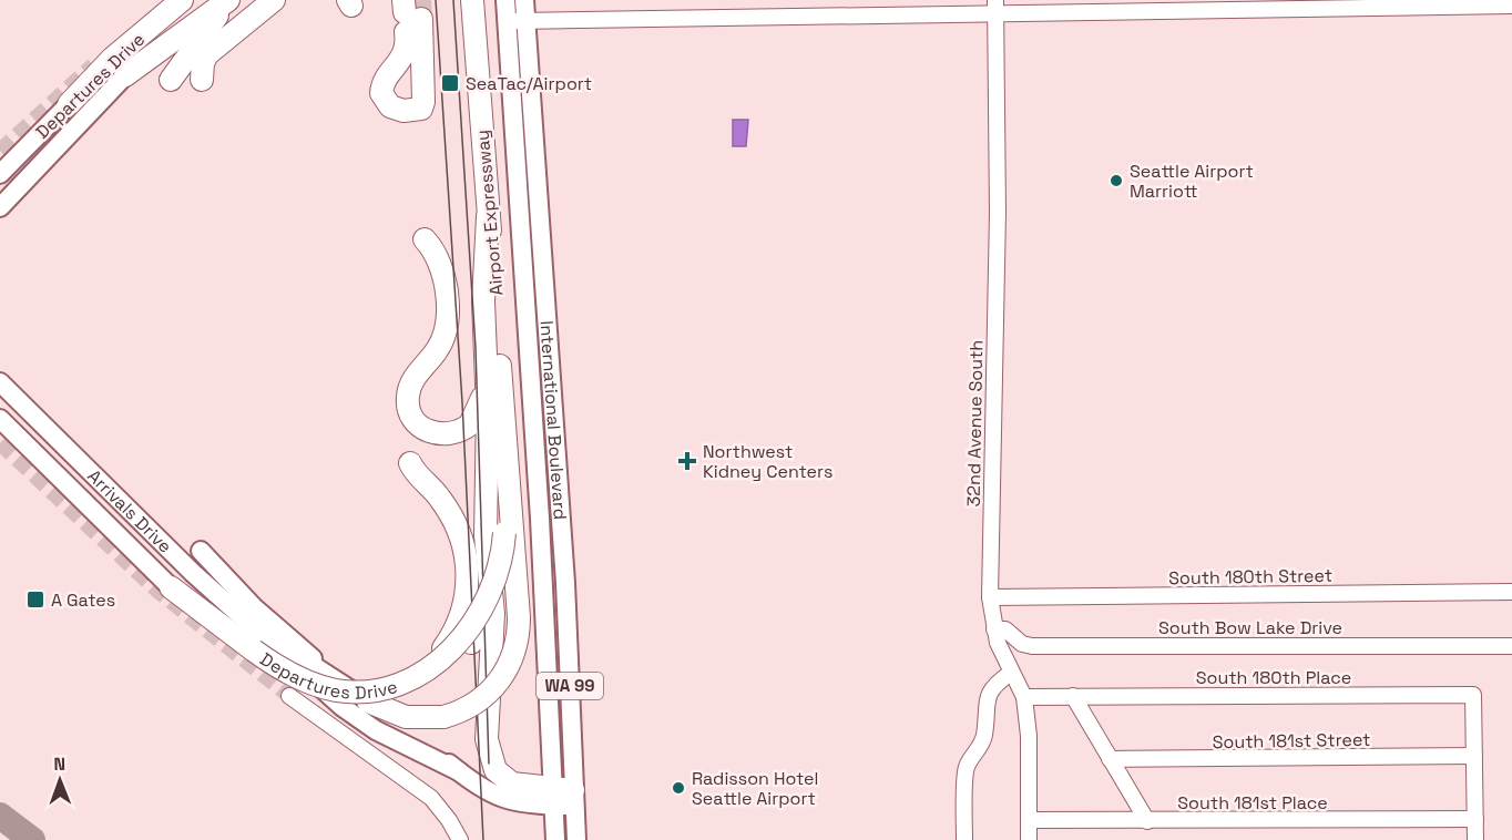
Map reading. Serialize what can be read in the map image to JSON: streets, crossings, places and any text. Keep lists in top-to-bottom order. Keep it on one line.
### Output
{"streets":{"highway":["Departures Drive","Airport Expressway"],"main road":["International Boulevard","Arrivals Drive","WA 99"],"street":["32nd Avenue South","South 180th Street","South Bow Lake Drive","South 180th Place","South 181st Street","South 181st Place"]},"crossings":[["Departures Drive","Arrivals Drive"],["International Boulevard","Arrivals Drive"],["32nd Avenue South","South 180th Street"],["32nd Avenue South","South Bow Lake Drive"],["32nd Avenue South","South 180th Place"],["32nd Avenue South","South 181st Place"],["South 180th Place","South 181st Street"]],"places":{"transit":["SeaTac/Airport","A Gates"],"other":["Seattle Airport Marriott","Radisson Hotel Seattle Airport"],"health":["Northwest Kidney Centers"]},"north":"top"}
